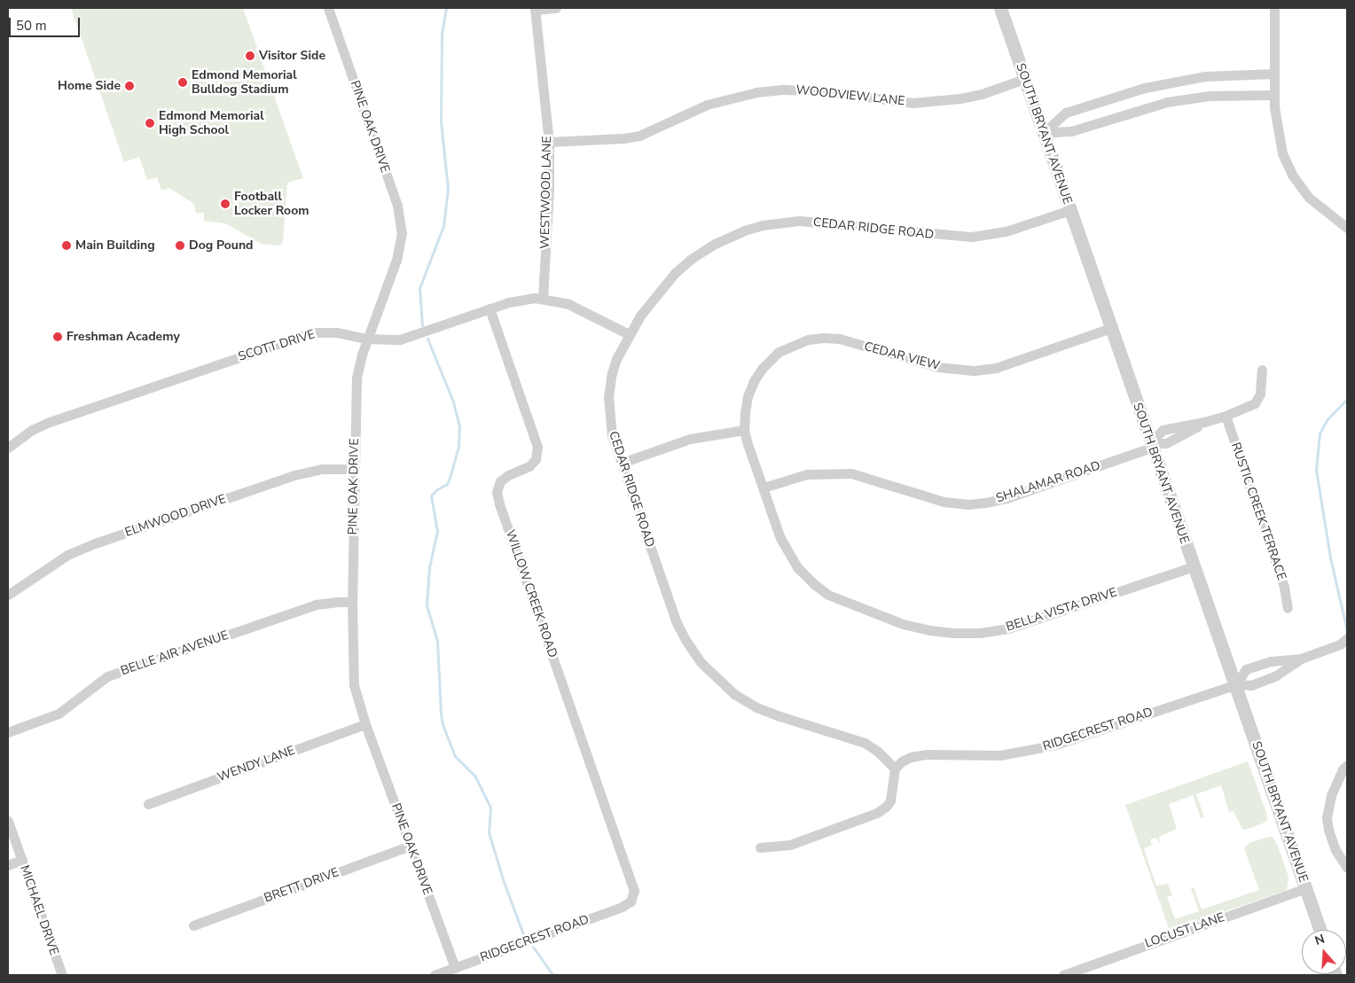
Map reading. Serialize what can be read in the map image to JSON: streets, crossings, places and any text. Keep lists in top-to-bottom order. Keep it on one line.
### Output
{"streets":{"street":["WOODVIEW LANE","PINE OAK DRIVE","SOUTH BRYANT AVENUE","WESTWOOD LANE","CEDAR RIDGE ROAD","SCOTT DRIVE","CEDAR VIEW","SHALAMAR ROAD","RUSTIC CREEK TERRACE","ELMWOOD DRIVE","WILLOW CREEK ROAD","BELLA VISTA DRIVE","BELLE AIR AVENUE","RIDGECREST ROAD","WENDY LANE","BRETT DRIVE","MICHAEL DRIVE","LOCUST LANE"]},"crossings":[["WOODVIEW LANE","SOUTH BRYANT AVENUE"],["WOODVIEW LANE","WESTWOOD LANE"],["PINE OAK DRIVE","SCOTT DRIVE"],["PINE OAK DRIVE","ELMWOOD DRIVE"],["PINE OAK DRIVE","BELLE AIR AVENUE"],["PINE OAK DRIVE","RIDGECREST ROAD"],["PINE OAK DRIVE","WENDY LANE"],["PINE OAK DRIVE","BRETT DRIVE"],["SOUTH BRYANT AVENUE","CEDAR RIDGE ROAD"],["SOUTH BRYANT AVENUE","CEDAR VIEW"],["SOUTH BRYANT AVENUE","SHALAMAR ROAD"],["SOUTH BRYANT AVENUE","BELLA VISTA DRIVE"],["SOUTH BRYANT AVENUE","RIDGECREST ROAD"],["SOUTH BRYANT AVENUE","LOCUST LANE"],["WESTWOOD LANE","SCOTT DRIVE"],["CEDAR RIDGE ROAD","SCOTT DRIVE"],["CEDAR RIDGE ROAD","RIDGECREST ROAD"],["SCOTT DRIVE","WILLOW CREEK ROAD"],["CEDAR VIEW","BELLA VISTA DRIVE"],["SHALAMAR ROAD","BELLA VISTA DRIVE"],["WILLOW CREEK ROAD","RIDGECREST ROAD"]],"places":["Visitor Side","Edmond Memorial Bulldog Stadium","Home Side","Edmond Memorial High School","Football Locker Room","Main Building","Dog Pound","Freshman Academy"],"scale_bar":"50 m","north":"top"}
